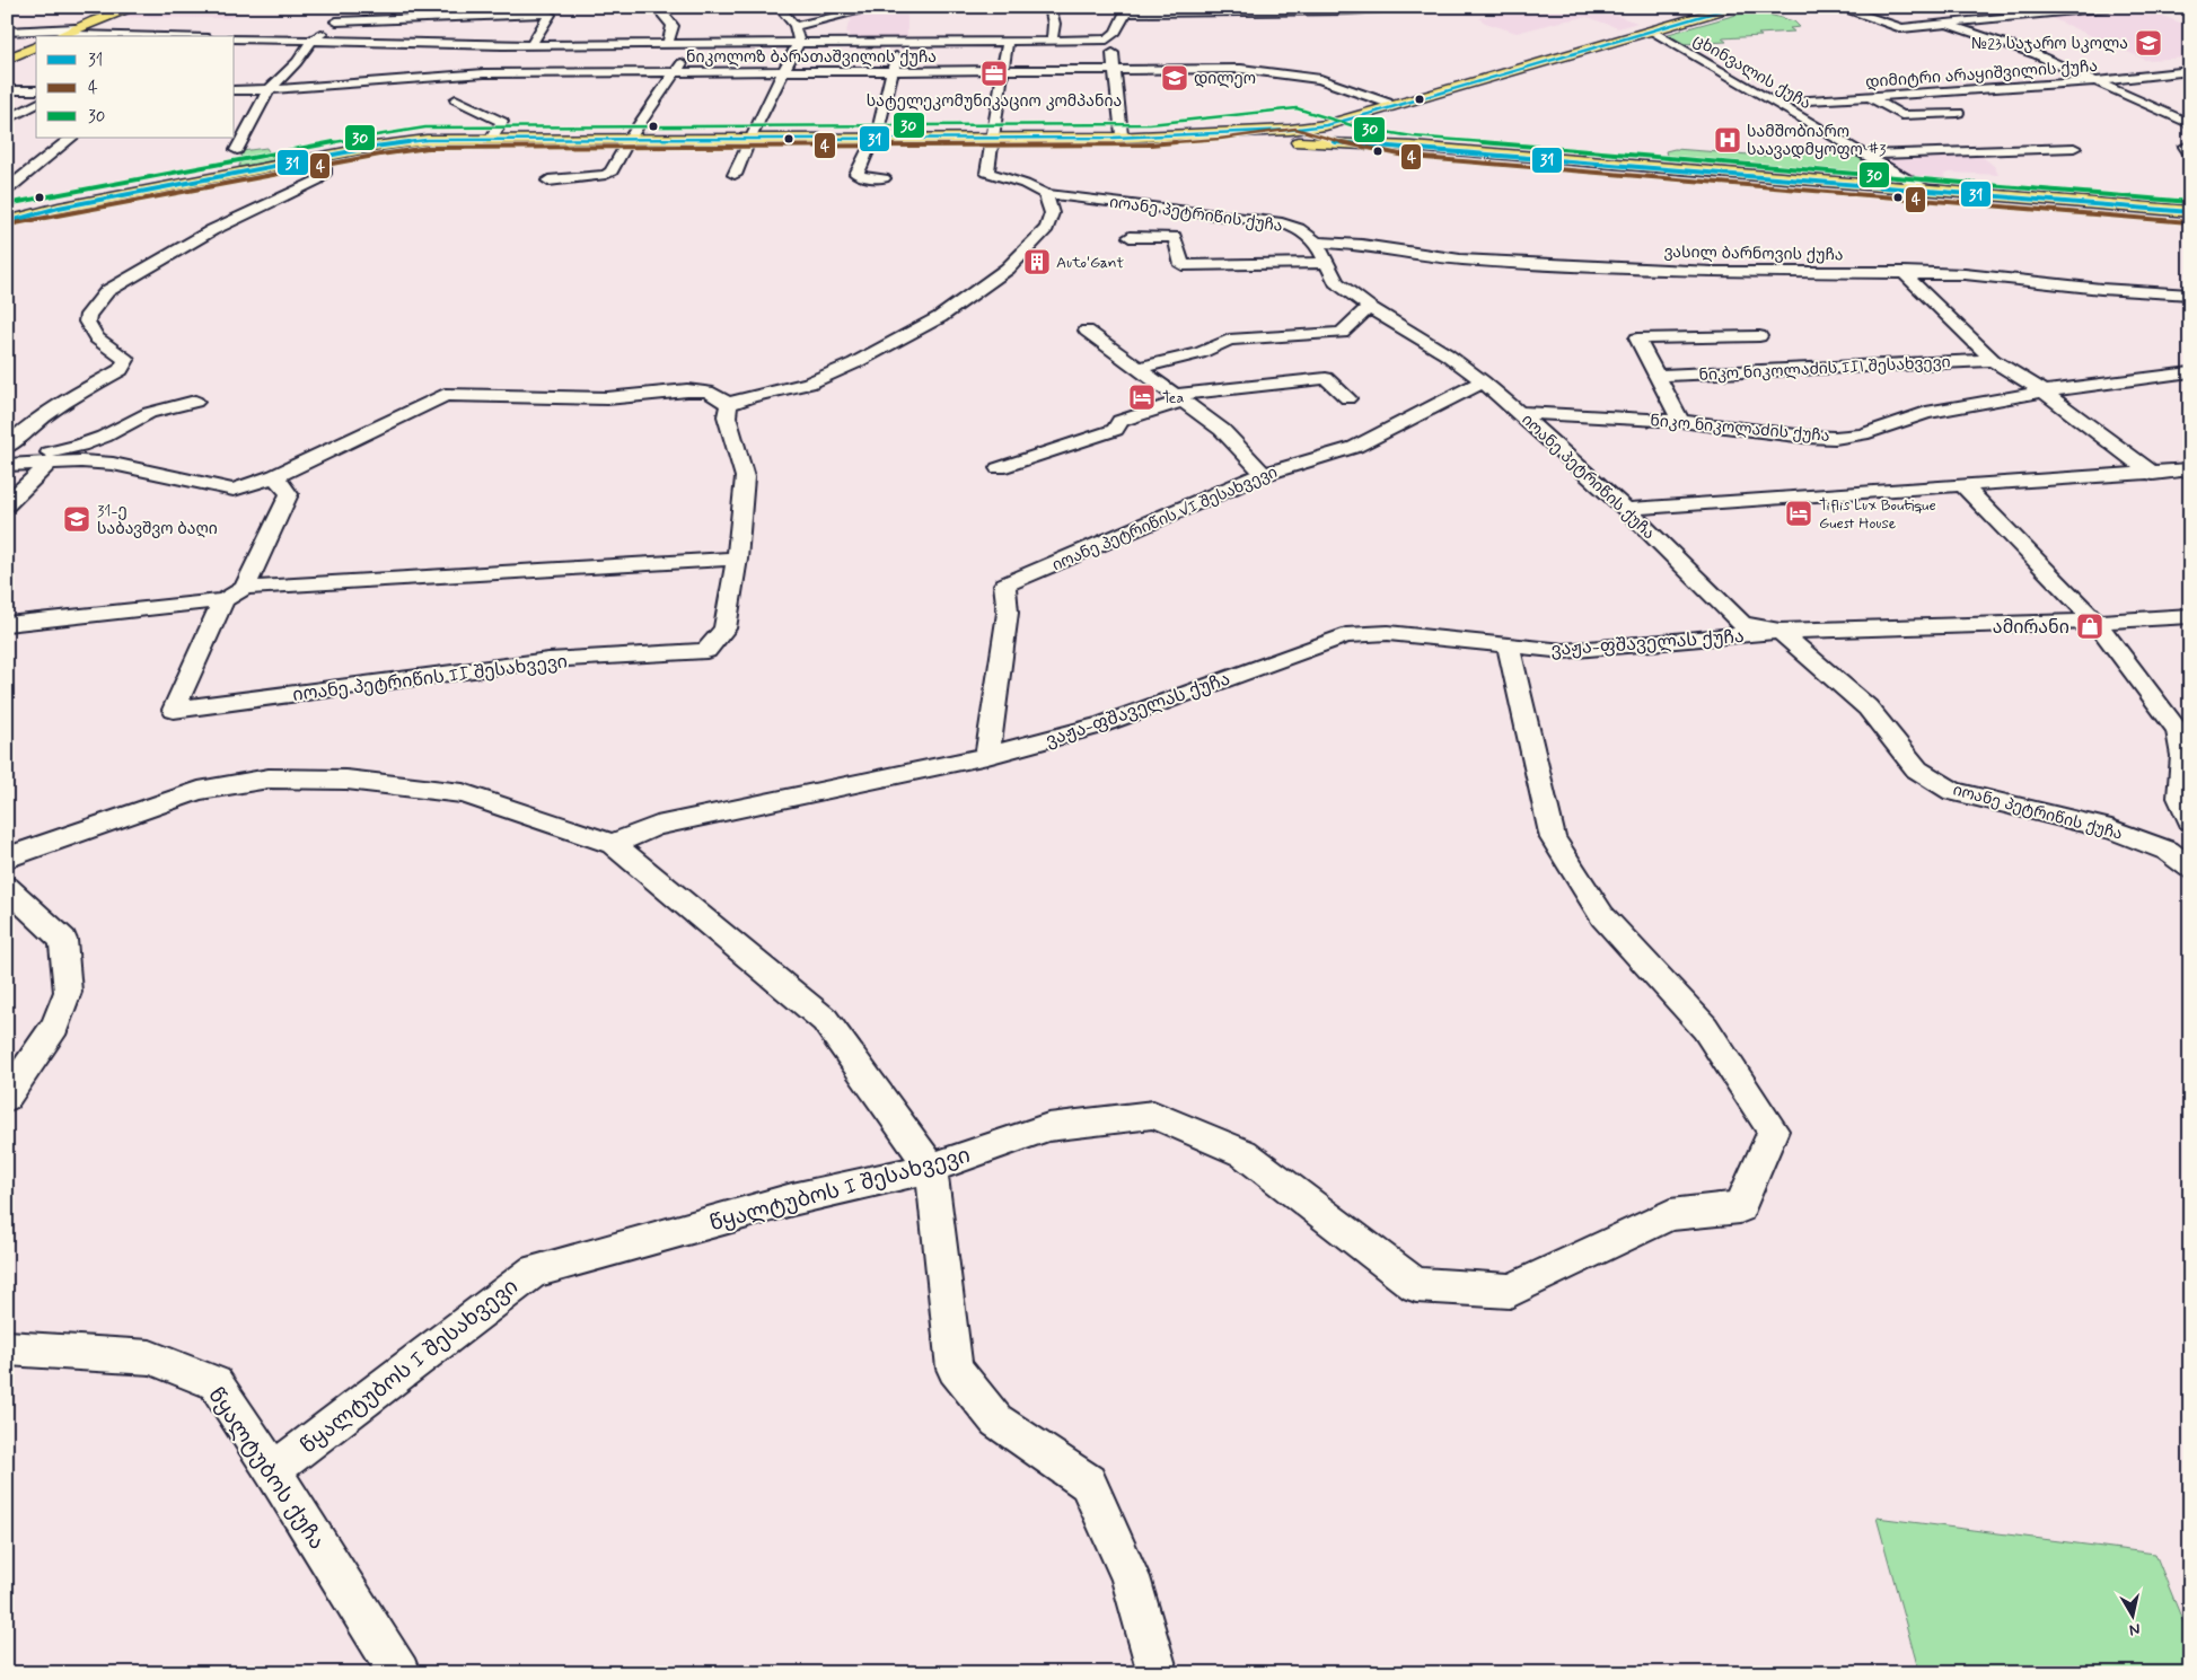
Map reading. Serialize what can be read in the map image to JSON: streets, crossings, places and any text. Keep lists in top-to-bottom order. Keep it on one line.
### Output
{"streets":{"street":["ნიკოლოზ ბარათაშვილის ქუჩა","ცხინვალის ქუჩა","დიმიტრი არაყიშვილის ქუჩა","იოანე პეტრიწის ქუჩა","ვასილ ბარნოვის ქუჩა","ნიკო ნიკოლაძის III შესახვევი","ნიკო ნიკოლაძის ქუჩა","იოანე პეტრიწის VI შესახვევი","ვაჟა-ფშაველას ქუჩა","იოანე პეტრიწის II შესახვევი","წყალტუბოს I შესახვევი","წყალტუბოს ქუჩა"]},"crossings":[["ცხინვალის ქუჩა","დიმიტრი არაყიშვილის ქუჩა"],["იოანე პეტრიწის ქუჩა","ვასილ ბარნოვის ქუჩა"],["იოანე პეტრიწის ქუჩა","ნიკო ნიკოლაძის ქუჩა"],["იოანე პეტრიწის ქუჩა","იოანე პეტრიწის VI შესახვევი"],["იოანე პეტრიწის ქუჩა","ვაჟა-ფშაველას ქუჩა"],["იოანე პეტრიწის VI შესახვევი","ვაჟა-ფშაველას ქუჩა"],["ვაჟა-ფშაველას ქუჩა","წყალტუბოს I შესახვევი"],["წყალტუბოს I შესახვევი","წყალტუბოს ქუჩა"]],"places":{"school or university":["№23 საჯარო სკოლა","დილეო","31-ე საბავშვო ბაღი"],"office":["სატელეკომუნიკაციო კომპანია"],"hospital":["სამშობიარო საავადმყოფო #3"],"building":["Auto'Gant"],"hotel":["Tea","Tiflis Lux Boutique Guest House"],"shop":["ამირანი"]},"lines":["transit line 31","transit line 30","transit line 4"],"legend":["31","4","30"],"north":"bottom"}
